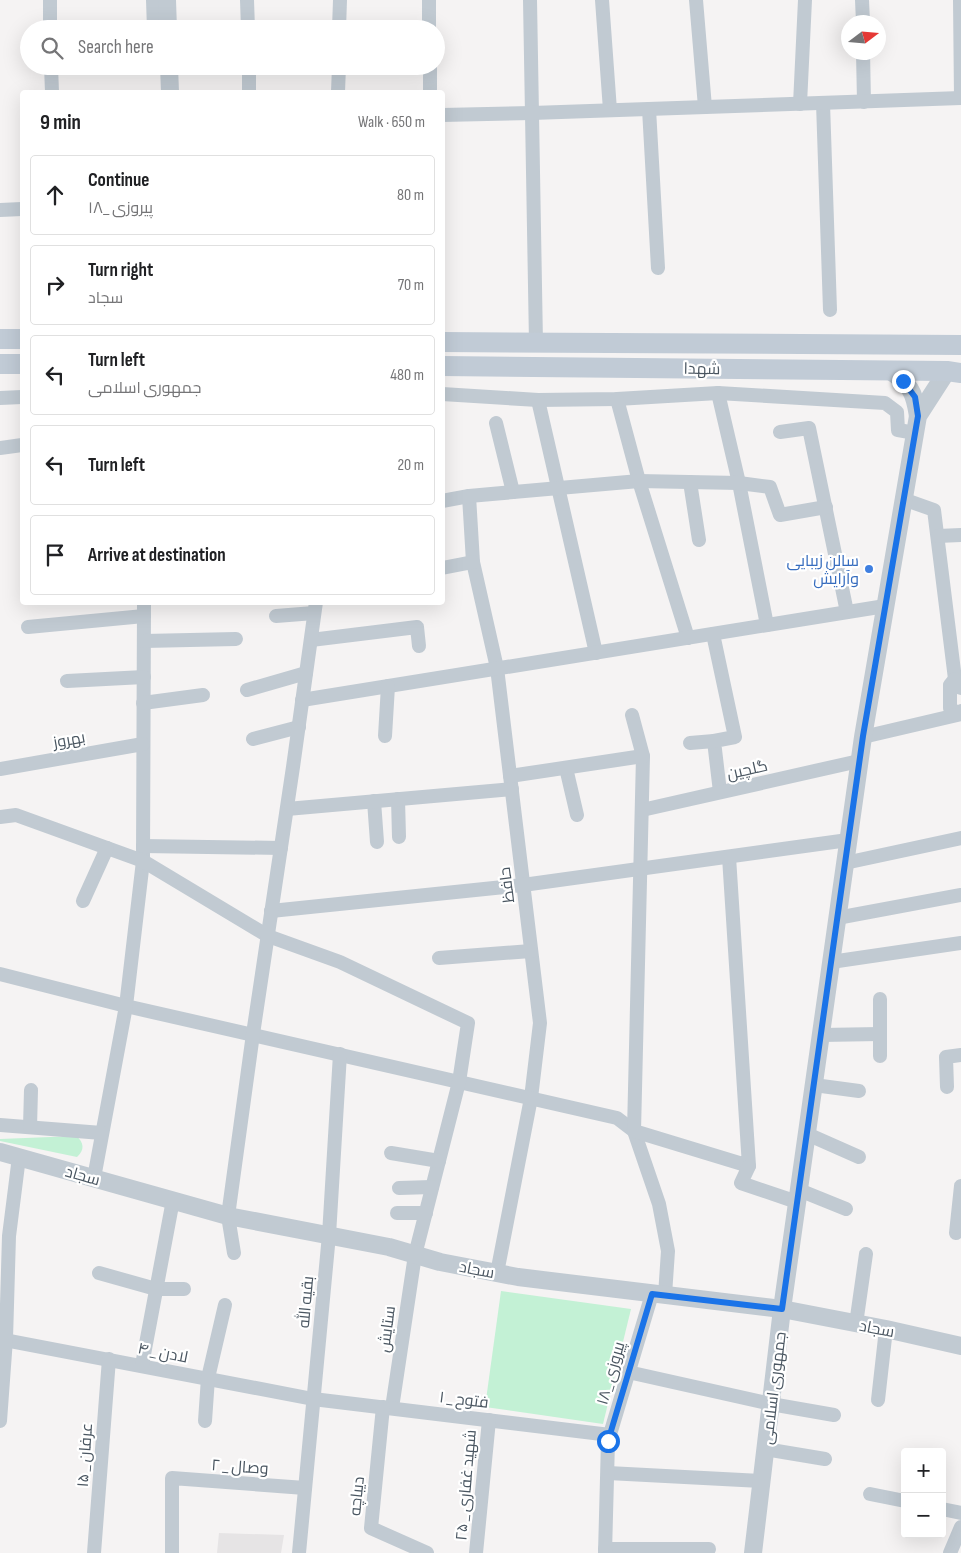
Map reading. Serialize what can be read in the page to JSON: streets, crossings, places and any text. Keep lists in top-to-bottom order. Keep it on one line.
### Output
{"streets":{"main road":["شهدا"],"street":["بهروز","گلچین","حافظ","سجاد","بقیه الله","ستایش","لادن _ ۴","پیروزی _۱۸","جمهوری اسلامی","فتوح _ ۱","عرفان _ ۱۵","وصال _ ۲","شهید غفاری _ ۲۵","دیباچه"]},"crossings":[["شهدا","جمهوری اسلامی"],["گلچین","پیروزی _۱۸"],["گلچین","جمهوری اسلامی"],["حافظ","سجاد"],["سجاد","بقیه الله"],["سجاد","ستایش"],["سجاد","پیروزی _۱۸"],["سجاد","جمهوری اسلامی"],["بقیه الله","لادن _ ۴"],["بقیه الله","فتوح _ ۱"],["بقیه الله","وصال _ ۲"],["ستایش","فتوح _ ۱"],["ستایش","دیباچه"],["لادن _ ۴","فتوح _ ۱"],["لادن _ ۴","عرفان _ ۱۵"],["پیروزی _۱۸","فتوح _ ۱"],["فتوح _ ۱","شهید غفاری _ ۲۵"],["فتوح _ ۱","دیباچه"]],"places":["سالن زیبایی وآرایش"],"north":"right","page":{"search":"Search here","heading":["9 min","Walk · 650 m"],"list":[["Continue","پیروزی _۱۸","80 m"],["Turn right","سجاد","70 m"],["Turn left","جمهوری اسلامی","480 m"],["Turn left","20 m"],"Arrive at destination"],"map_buttons":["+","−"]}}
